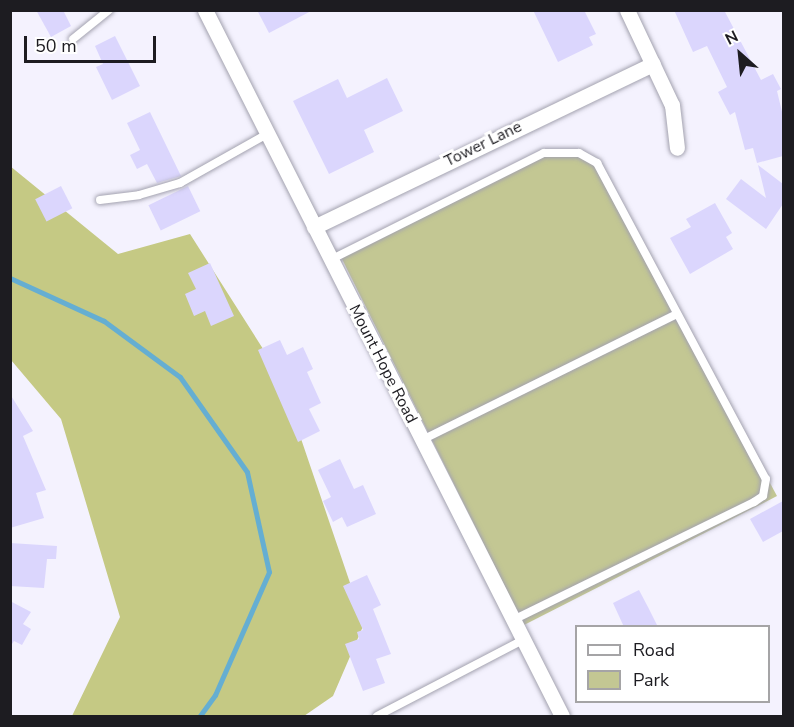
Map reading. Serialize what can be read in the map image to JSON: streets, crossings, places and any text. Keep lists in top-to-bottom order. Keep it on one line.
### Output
{"streets":{"street":["Tower Lane","Mount Hope Road"]},"crossings":[["Tower Lane","Mount Hope Road"]],"legend":["Road","Park"],"scale_bar":"50 m","north":"top left"}
